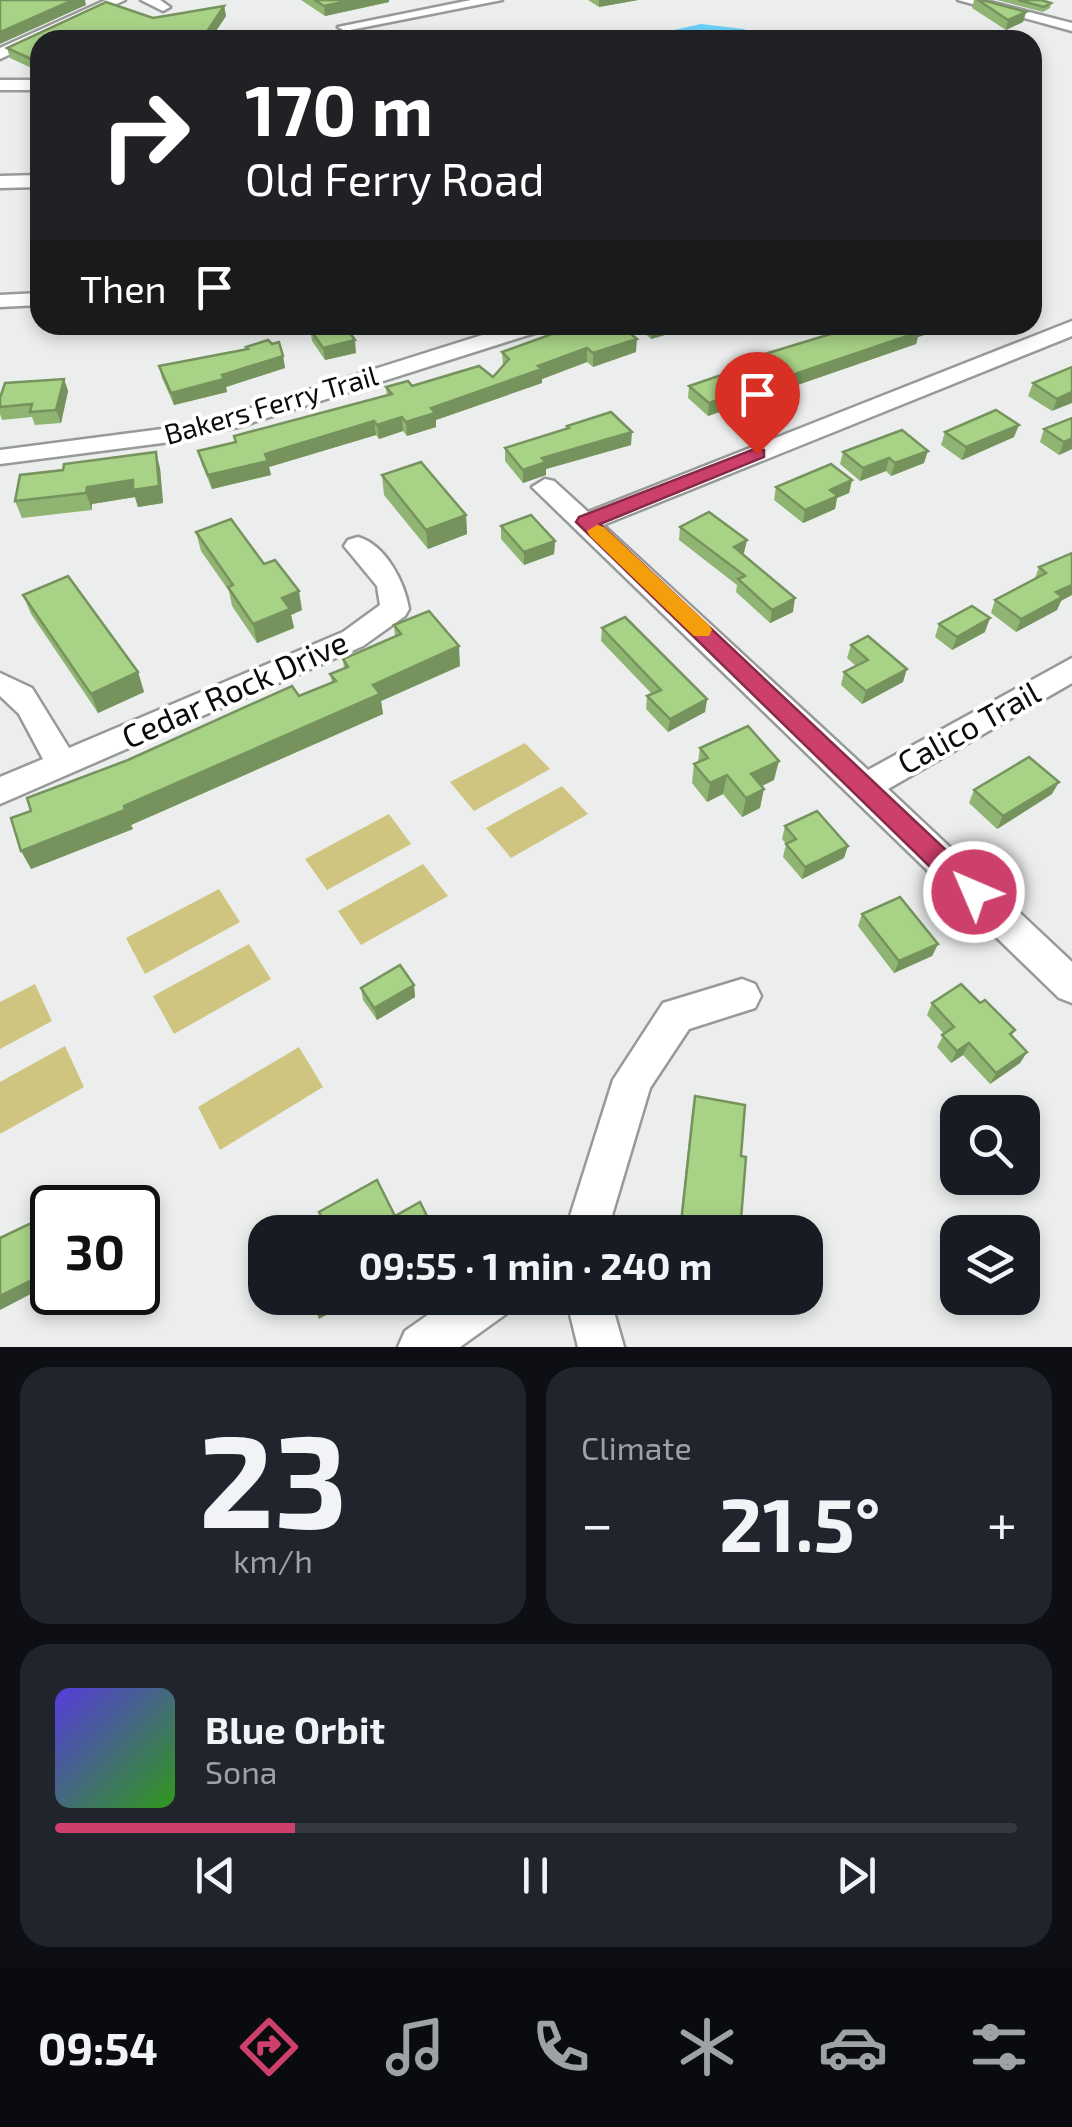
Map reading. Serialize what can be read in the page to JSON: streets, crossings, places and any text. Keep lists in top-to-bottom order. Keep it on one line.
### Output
{"streets":{"street":["Bakers Ferry Trail","Cedar Rock Drive","Calico Trail"]},"page":{"turn":["170 m","Old Ferry Road"],"then":"Then","limit":"30","trip":"09:55 · 1 min · 240 m","tile":[["23","km/h"],"Climate"],"heat":["−","21.5°","+"],"song":["Blue Orbit","Sona"],"tabs":"09:54"}}
